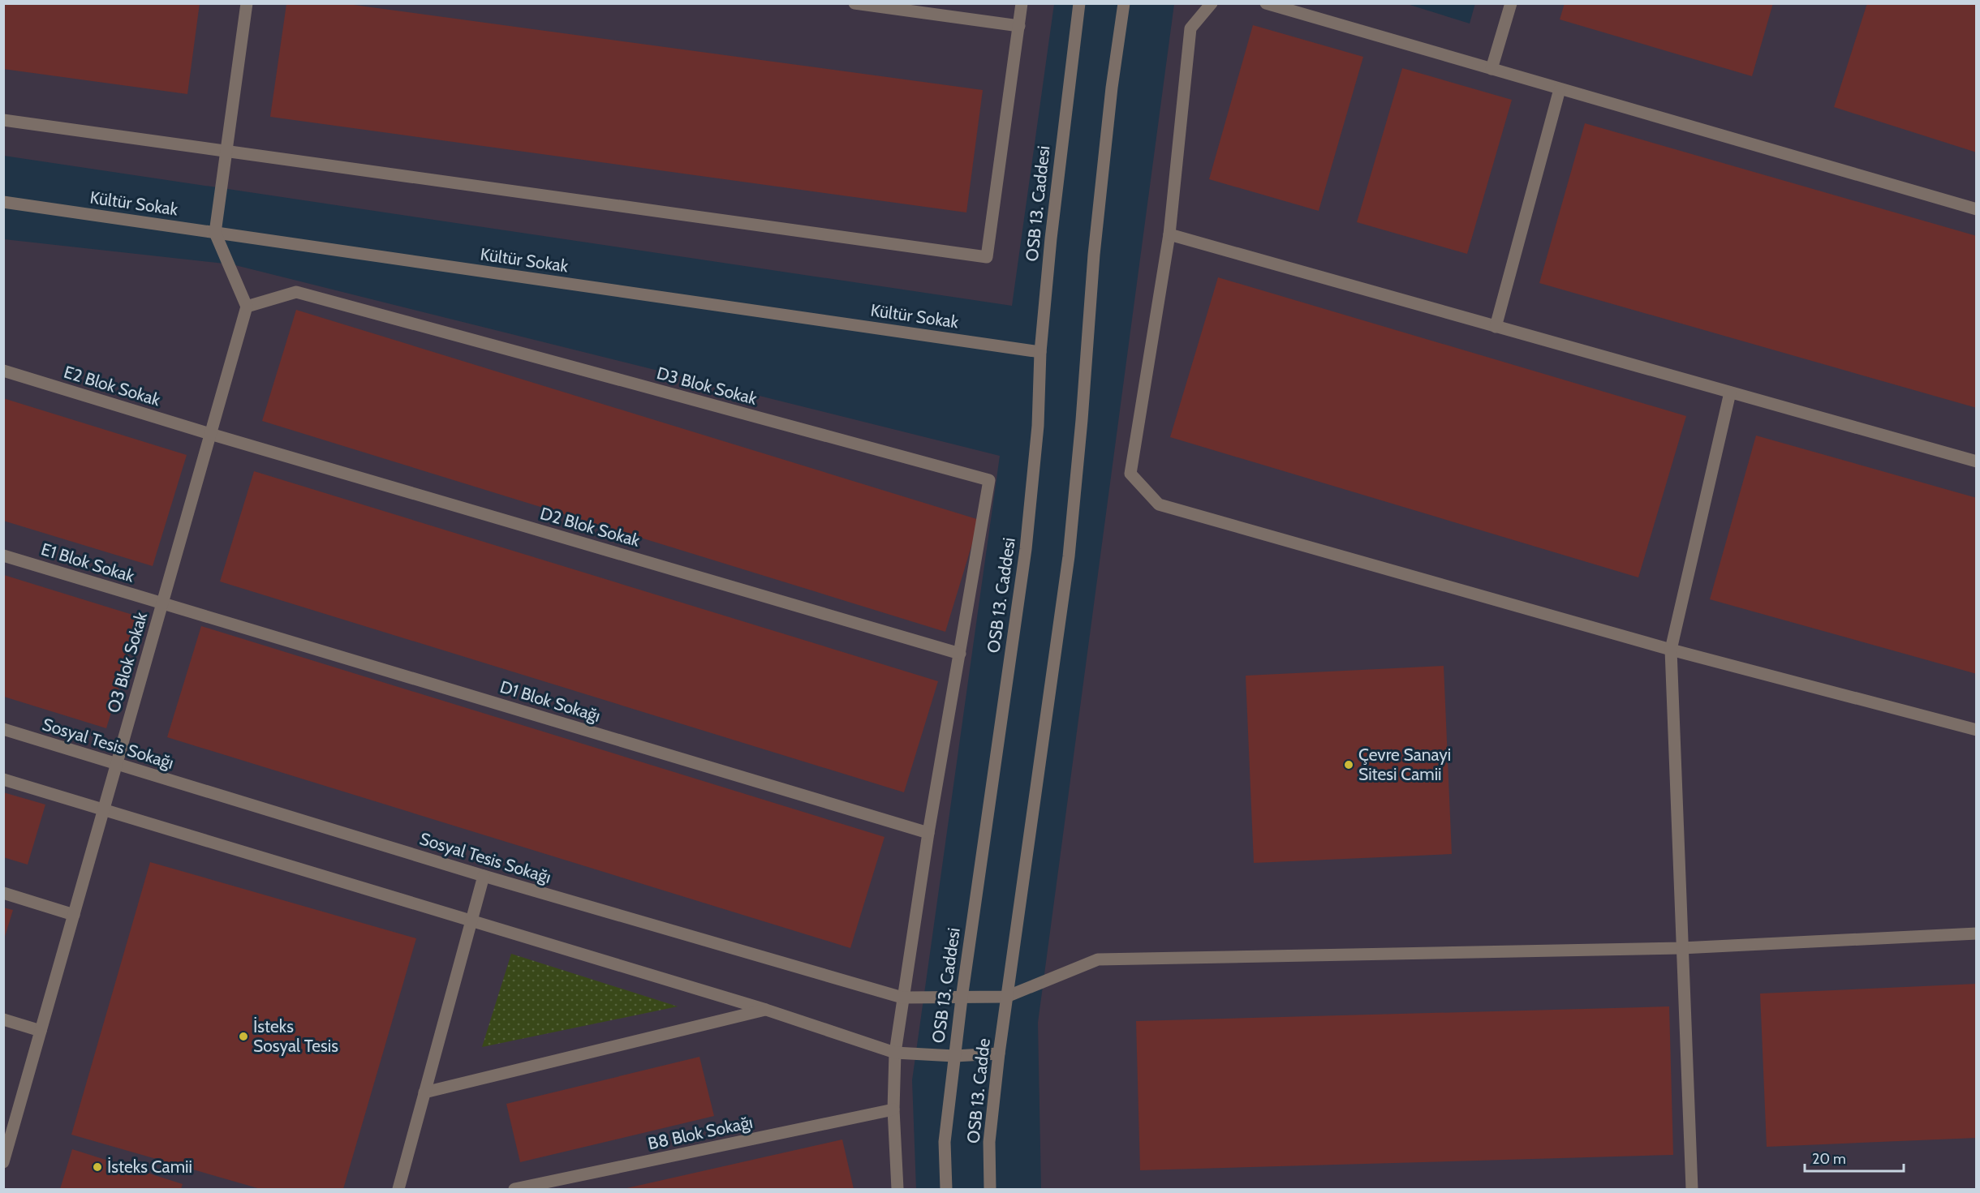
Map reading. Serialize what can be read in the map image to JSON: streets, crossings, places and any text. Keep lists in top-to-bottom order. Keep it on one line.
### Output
{"streets":{"street":["Kültür Sokak","OSB 13. Caddesi","E2 Blok Sokak","D3 Blok Sokak","D2 Blok Sokak","E1 Blok Sokak","O3 Blok Sokak","D1 Blok Sokağı","Sosyal Tesis Sokağı","OSB 13. Cadde","B8 Blok Sokağı"]},"crossings":[["Kültür Sokak","OSB 13. Caddesi"],["OSB 13. Caddesi","Sosyal Tesis Sokağı"],["E2 Blok Sokak","D2 Blok Sokak"],["E2 Blok Sokak","O3 Blok Sokak"],["D3 Blok Sokak","D2 Blok Sokak"],["D3 Blok Sokak","O3 Blok Sokak"],["D2 Blok Sokak","O3 Blok Sokak"],["E1 Blok Sokak","O3 Blok Sokak"],["E1 Blok Sokak","D1 Blok Sokağı"],["O3 Blok Sokak","D1 Blok Sokağı"],["O3 Blok Sokak","Sosyal Tesis Sokağı"],["Sosyal Tesis Sokağı","OSB 13. Cadde"]],"places":["Çevre Sanayi Sitesi Camii","İsteks Sosyal Tesis","İsteks Camii"],"scale_bar":"20 m"}
